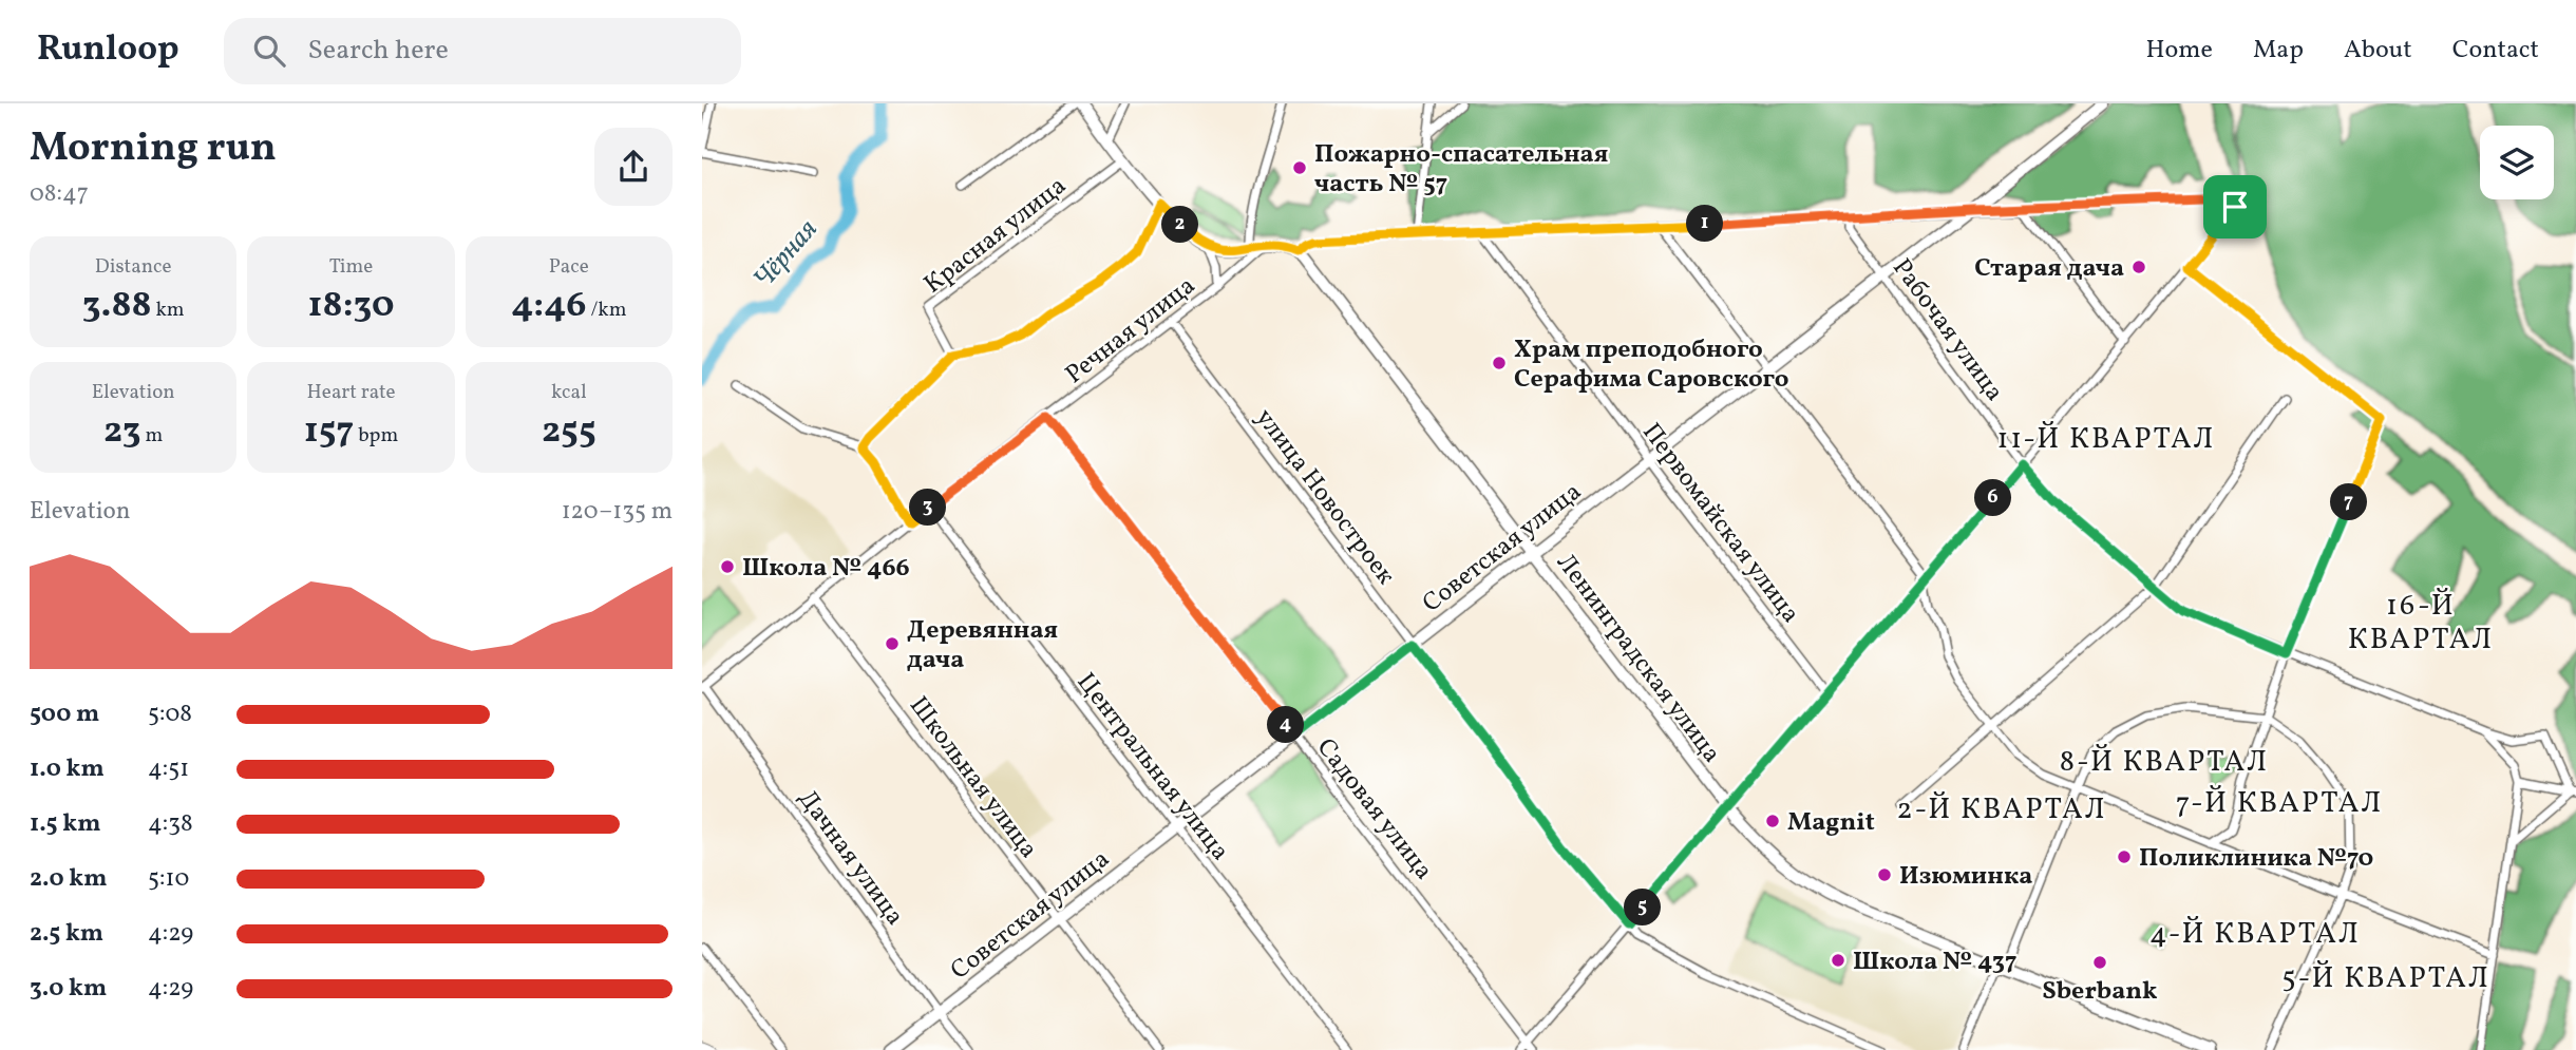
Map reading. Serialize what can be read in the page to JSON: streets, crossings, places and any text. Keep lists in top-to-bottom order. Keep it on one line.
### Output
{"streets":{"main road":["Советская улица","Ленинградская улица"],"street":["Красная улица","Речная улица","Рабочая улица","улица Новостроек","Первомайская улица","Центральная улица","Школьная улица","Садовая улица","Дачная улица"]},"crossings":[["Речная улица","улица Новостроек"],["Речная улица","Центральная улица"],["Речная улица","Школьная улица"],["Речная улица","Садовая улица"],["Речная улица","Дачная улица"],["Рабочая улица","Советская улица"],["улица Новостроек","Советская улица"],["Первомайская улица","Советская улица"],["Советская улица","Ленинградская улица"],["Советская улица","Центральная улица"],["Советская улица","Школьная улица"],["Советская улица","Садовая улица"],["Советская улица","Дачная улица"]],"districts":["11-Й КВАРТАЛ","16-Й КВАРТАЛ","8-Й КВАРТАЛ","7-Й КВАРТАЛ","2-Й КВАРТАЛ","4-Й КВАРТАЛ","5-Й КВАРТАЛ"],"water":["Чёрная"],"places":["Пожарно-спасательная часть № 57","Старая дача","Храм преподобного Серафима Саровского","Школа № 466","Деревянная дача","Magnit","Поликлиника №70","Изюминка","Школа № 437","Sberbank"],"page":{"header":"Runloop","search":"Search here","nav":["Home","Map","About","Contact"],"heading":["Morning run","08:47"],"pins":["1","2","6","7","3","4","5"],"stats":[["Distance","3.88 km"],["Time","18:30"],["Pace","4:46 /km"],["Elevation","23 m"],["Heart rate","157 bpm"],["kcal","255"]],"chart":["Elevation","120–135 m"],"list":[{"name":"500 m","note":"5:08"},{"name":"1.0 km","note":"4:51"},{"name":"1.5 km","note":"4:38"},{"name":"2.0 km","note":"5:10"},{"name":"2.5 km","note":"4:29"},{"name":"3.0 km","note":"4:29"}]}}
